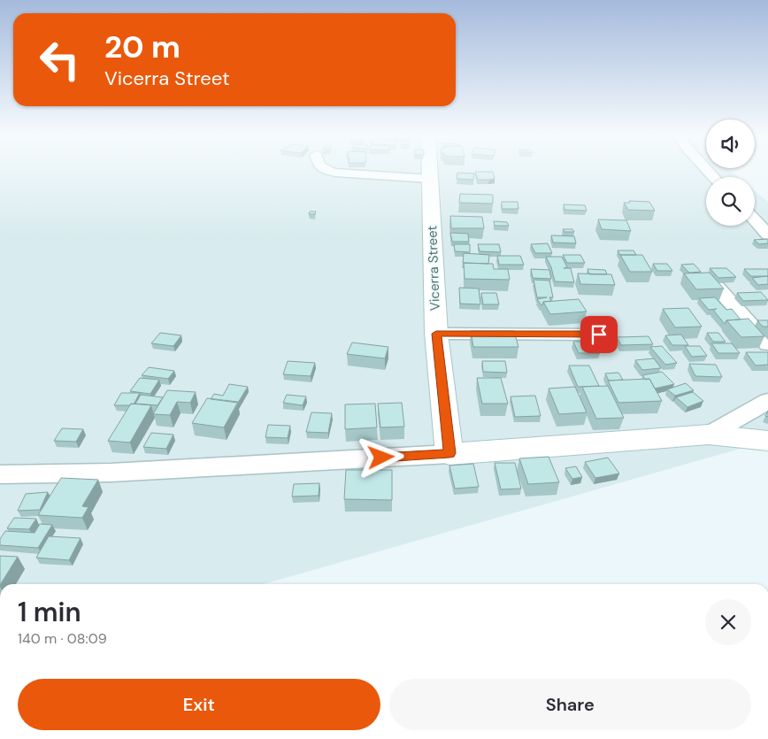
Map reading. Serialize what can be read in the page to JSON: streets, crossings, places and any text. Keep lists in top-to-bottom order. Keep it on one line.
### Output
{"streets":{"main road":["Vicerra Street"]},"page":{"turn":["20 m","Vicerra Street"],"heading":["1 min","140 m · 08:09"],"buttons":["Exit","Share"]}}
